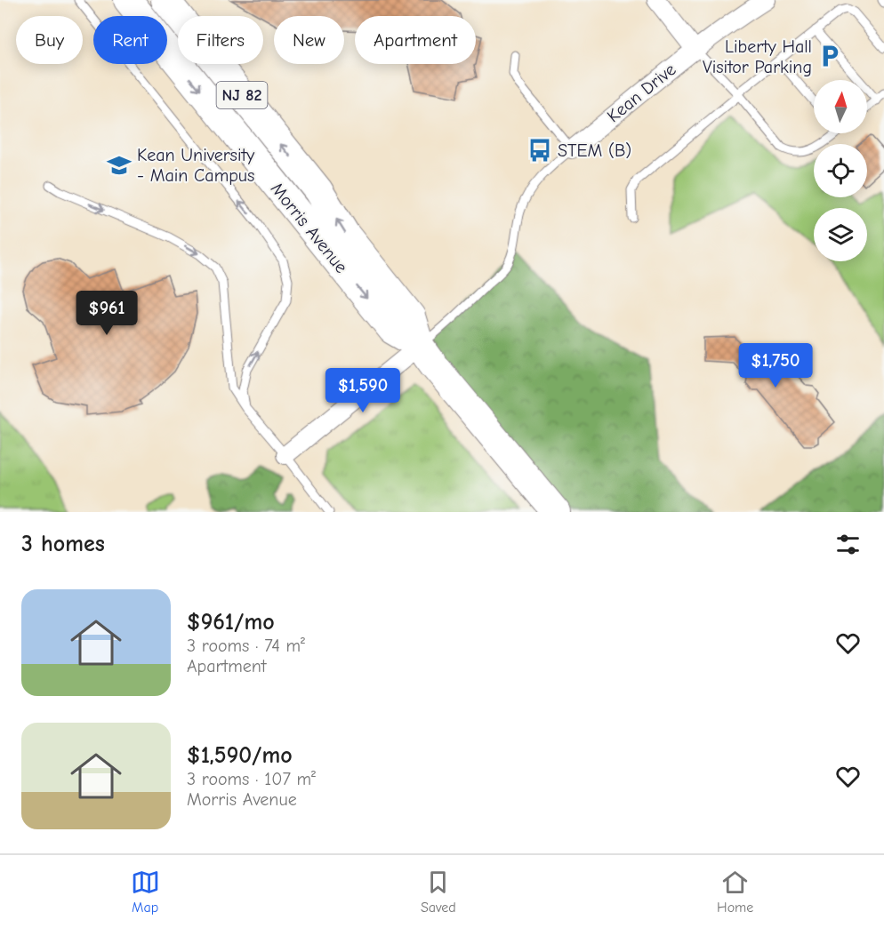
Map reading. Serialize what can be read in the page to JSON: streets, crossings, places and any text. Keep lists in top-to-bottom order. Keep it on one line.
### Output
{"streets":{"main road":["NJ 82","Morris Avenue"],"street":["Kean Drive"]},"crossings":[["Kean Drive","Morris Avenue"]],"places":{"parking":["Liberty Hall Visitor Parking"],"bus stop":["STEM (B)"],"school or university":["Kean University - Main Campus"]},"north":"top","page":{"chip":["Buy","Rent","Filters","New","Apartment"],"price":["$961","$1,750","$1,590"],"heading":"3 homes","list":[{"name":"$961/mo","note":"3 rooms · 74 m² · Apartment"},{"name":"$1,590/mo","note":"3 rooms · 107 m² · Morris Avenue"}],"tabs":["Map","Saved","Home"]}}
